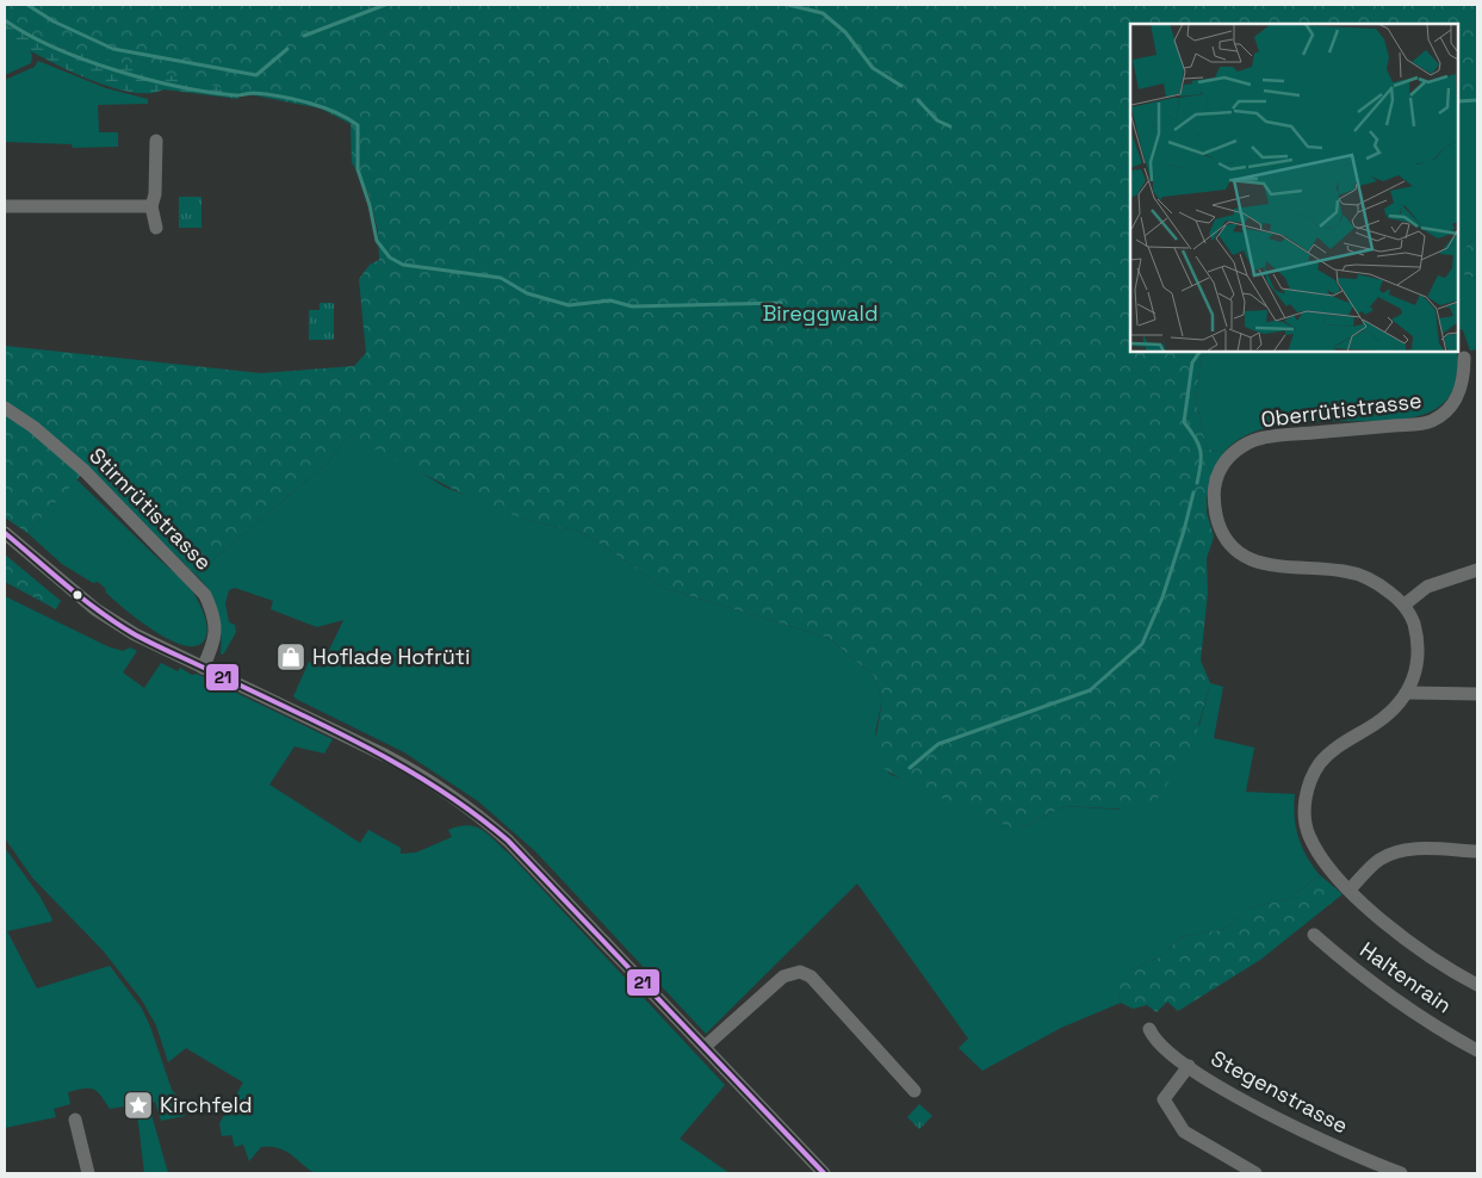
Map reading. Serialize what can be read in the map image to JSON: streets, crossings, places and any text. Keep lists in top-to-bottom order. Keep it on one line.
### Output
{"streets":{"street":["Oberrütistrasse","Stirnrütistrasse","Haltenrain","Stegenstrasse"]},"parks":["Bireggwald"],"places":{"shop":["Hoflade Hofrüti"],"place":["Kirchfeld"]},"lines":["transit line 21"]}
